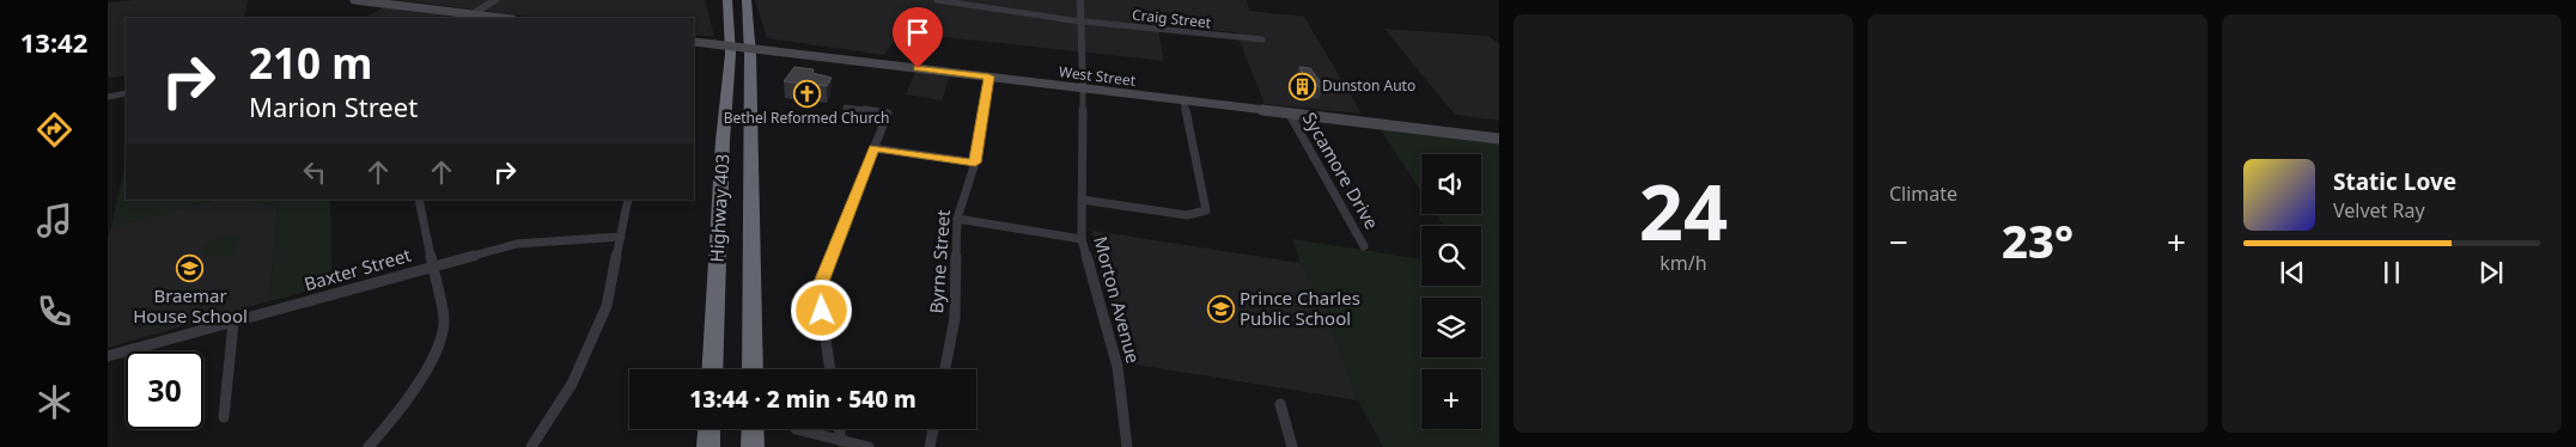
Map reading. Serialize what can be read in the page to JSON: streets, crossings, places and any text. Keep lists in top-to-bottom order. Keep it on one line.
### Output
{"streets":{"highway":["Highway 403"],"main road":["West Street"],"street":["Craig Street","Sycamore Drive","Byrne Street","Baxter Street","Morton Avenue"]},"crossings":[["West Street","Sycamore Drive"],["West Street","Byrne Street"],["West Street","Morton Avenue"]],"places":{"building":["Dunston Auto"],"church":["Bethel Reformed Church"],"school or university":["Braemar House School","Prince Charles Public School"]},"page":{"tabs":"13:42","tile":[["24","km/h"],"Climate"],"turn":["210 m","Marion Street"],"map_buttons":"+","song":["Static Love","Velvet Ray"],"heat":["−","23°","+"],"limit":"30","trip":"13:44 · 2 min · 540 m"}}
